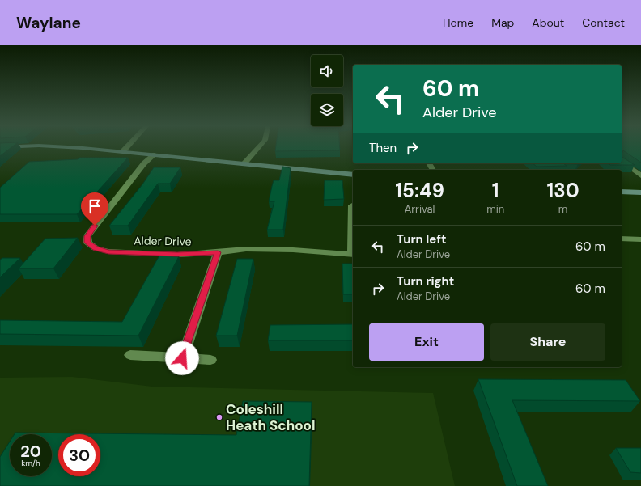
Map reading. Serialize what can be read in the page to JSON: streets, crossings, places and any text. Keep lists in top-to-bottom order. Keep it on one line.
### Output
{"streets":{"street":["Alder Drive"]},"places":["Coleshill Heath School"],"page":{"header":"Waylane","nav":["Home","Map","About","Contact"],"turn":["60 m","Alder Drive"],"then":"Then","eta":["15:49","Arrival","1","min","130","m"],"list":[{"name":"Turn left","note":"Alder Drive","value":"60 m"},{"name":"Turn right","note":"Alder Drive","value":"60 m"}],"buttons":["Exit","Share"],"speed":"20 km/h","limit":"30"}}
